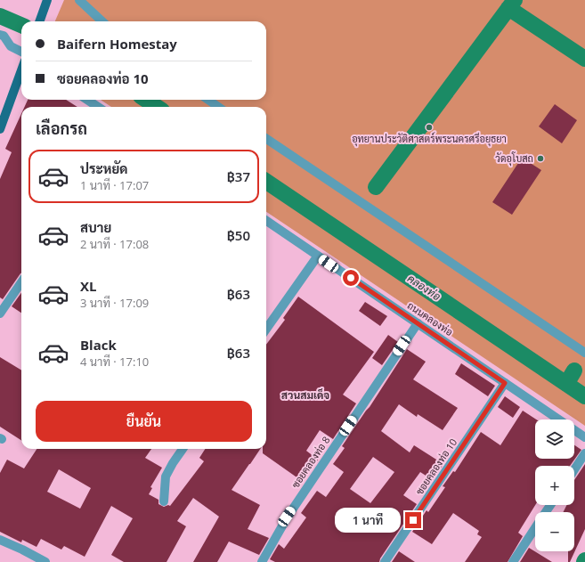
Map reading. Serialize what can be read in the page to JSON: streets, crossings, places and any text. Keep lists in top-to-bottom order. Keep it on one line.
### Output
{"streets":{"street":["ถนนคลองท่อ","ซอยคลองท่อ 8","ซอยคลองท่อ 10"]},"crossings":[["ถนนคลองท่อ","ซอยคลองท่อ 8"],["ถนนคลองท่อ","ซอยคลองท่อ 10"]],"districts":["สวนสมเด็จ"],"water":["คลองท่อ"],"places":["อุทยานประวัติศาสตร์พระนครศรีอยุธยา","วัดอุโบสถ"],"page":{"banner":["Baifern Homestay","ซอยคลองท่อ 10"],"heading":"เลือกรถ","list":[{"name":"ประหยัด","note":"1 นาที · 17:07","value":"฿37"},{"name":"สบาย","note":"2 นาที · 17:08","value":"฿50"},{"name":"XL","note":"3 นาที · 17:09","value":"฿63"},{"name":"Black","note":"4 นาที · 17:10","value":"฿63"}],"buttons":"ยืนยัน","map_buttons":["+","−"],"bubble":"1 นาที"}}
